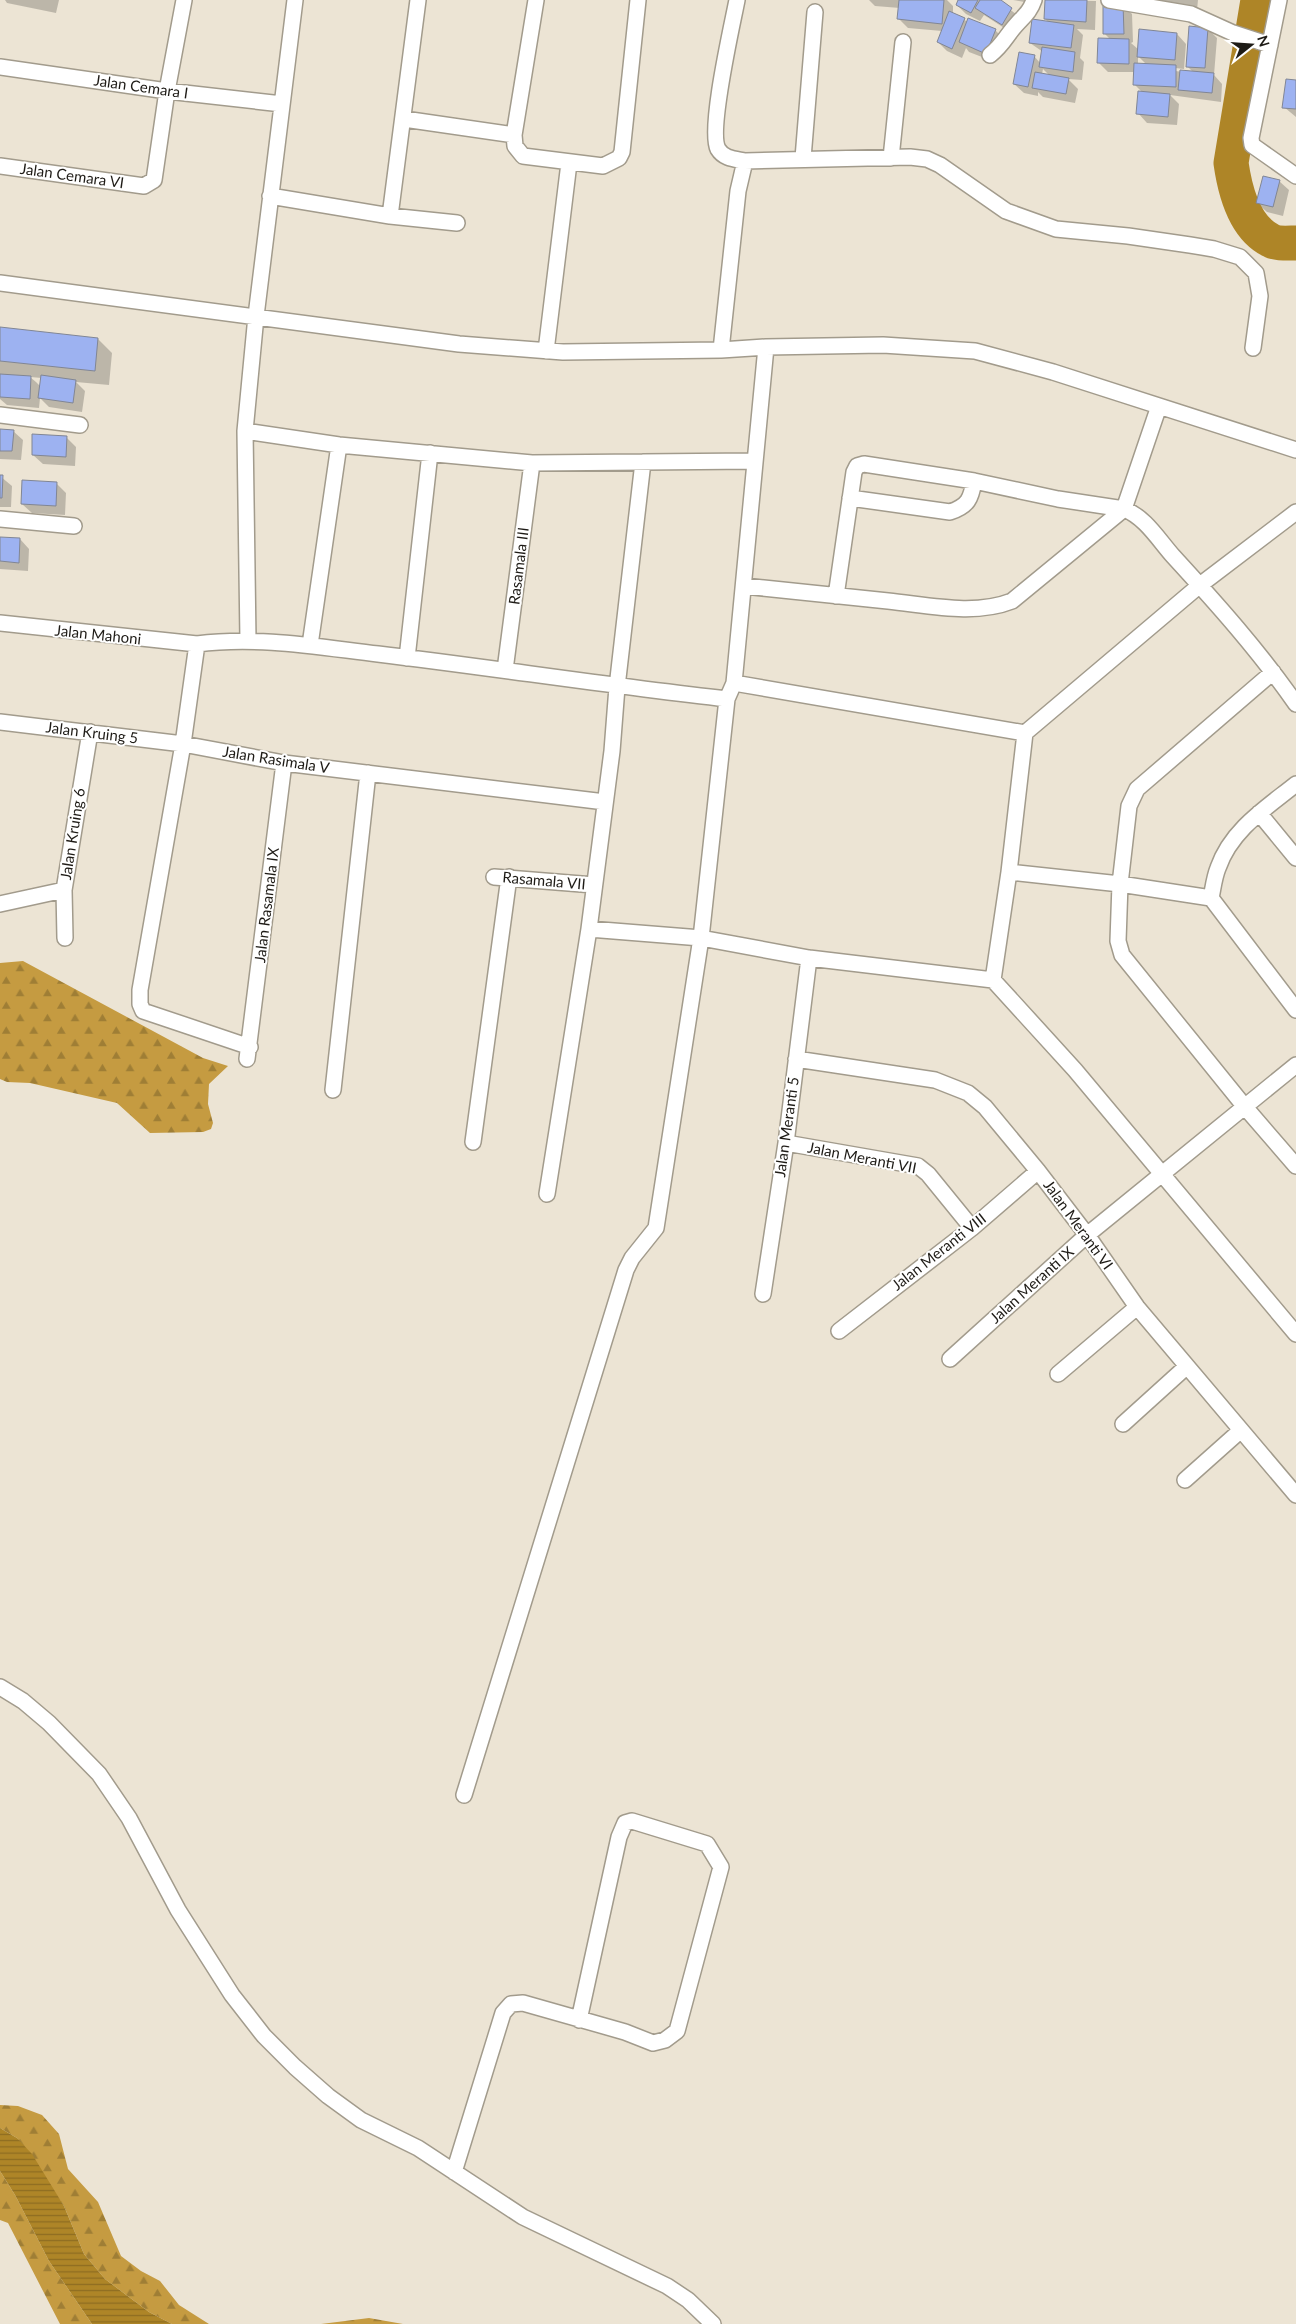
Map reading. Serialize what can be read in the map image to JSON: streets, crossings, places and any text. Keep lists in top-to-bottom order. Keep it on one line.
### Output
{"streets":{"street":["Jalan Cemara I","Jalan Cemara VI","Rasamala III","Jalan Mahoni","Jalan Kruing 5","Jalan Rasimala V","Jalan Kruing 6","Rasamala VII","Jalan Rasamala IX","Jalan Meranti 5","Jalan Meranti VII","Jalan Meranti VI","Jalan Meranti VIII","Jalan Meranti IX"]},"crossings":[["Jalan Cemara I","Jalan Cemara VI"],["Rasamala III","Jalan Mahoni"],["Jalan Mahoni","Jalan Rasamala IX"],["Jalan Kruing 5","Jalan Rasimala V"],["Jalan Kruing 5","Jalan Kruing 6"],["Jalan Kruing 5","Jalan Rasamala IX"],["Jalan Rasimala V","Jalan Rasamala IX"],["Jalan Meranti 5","Jalan Meranti VII"],["Jalan Meranti 5","Jalan Meranti VI"],["Jalan Meranti VII","Jalan Meranti VIII"],["Jalan Meranti VI","Jalan Meranti VIII"],["Jalan Meranti VI","Jalan Meranti IX"]],"north":"right"}
